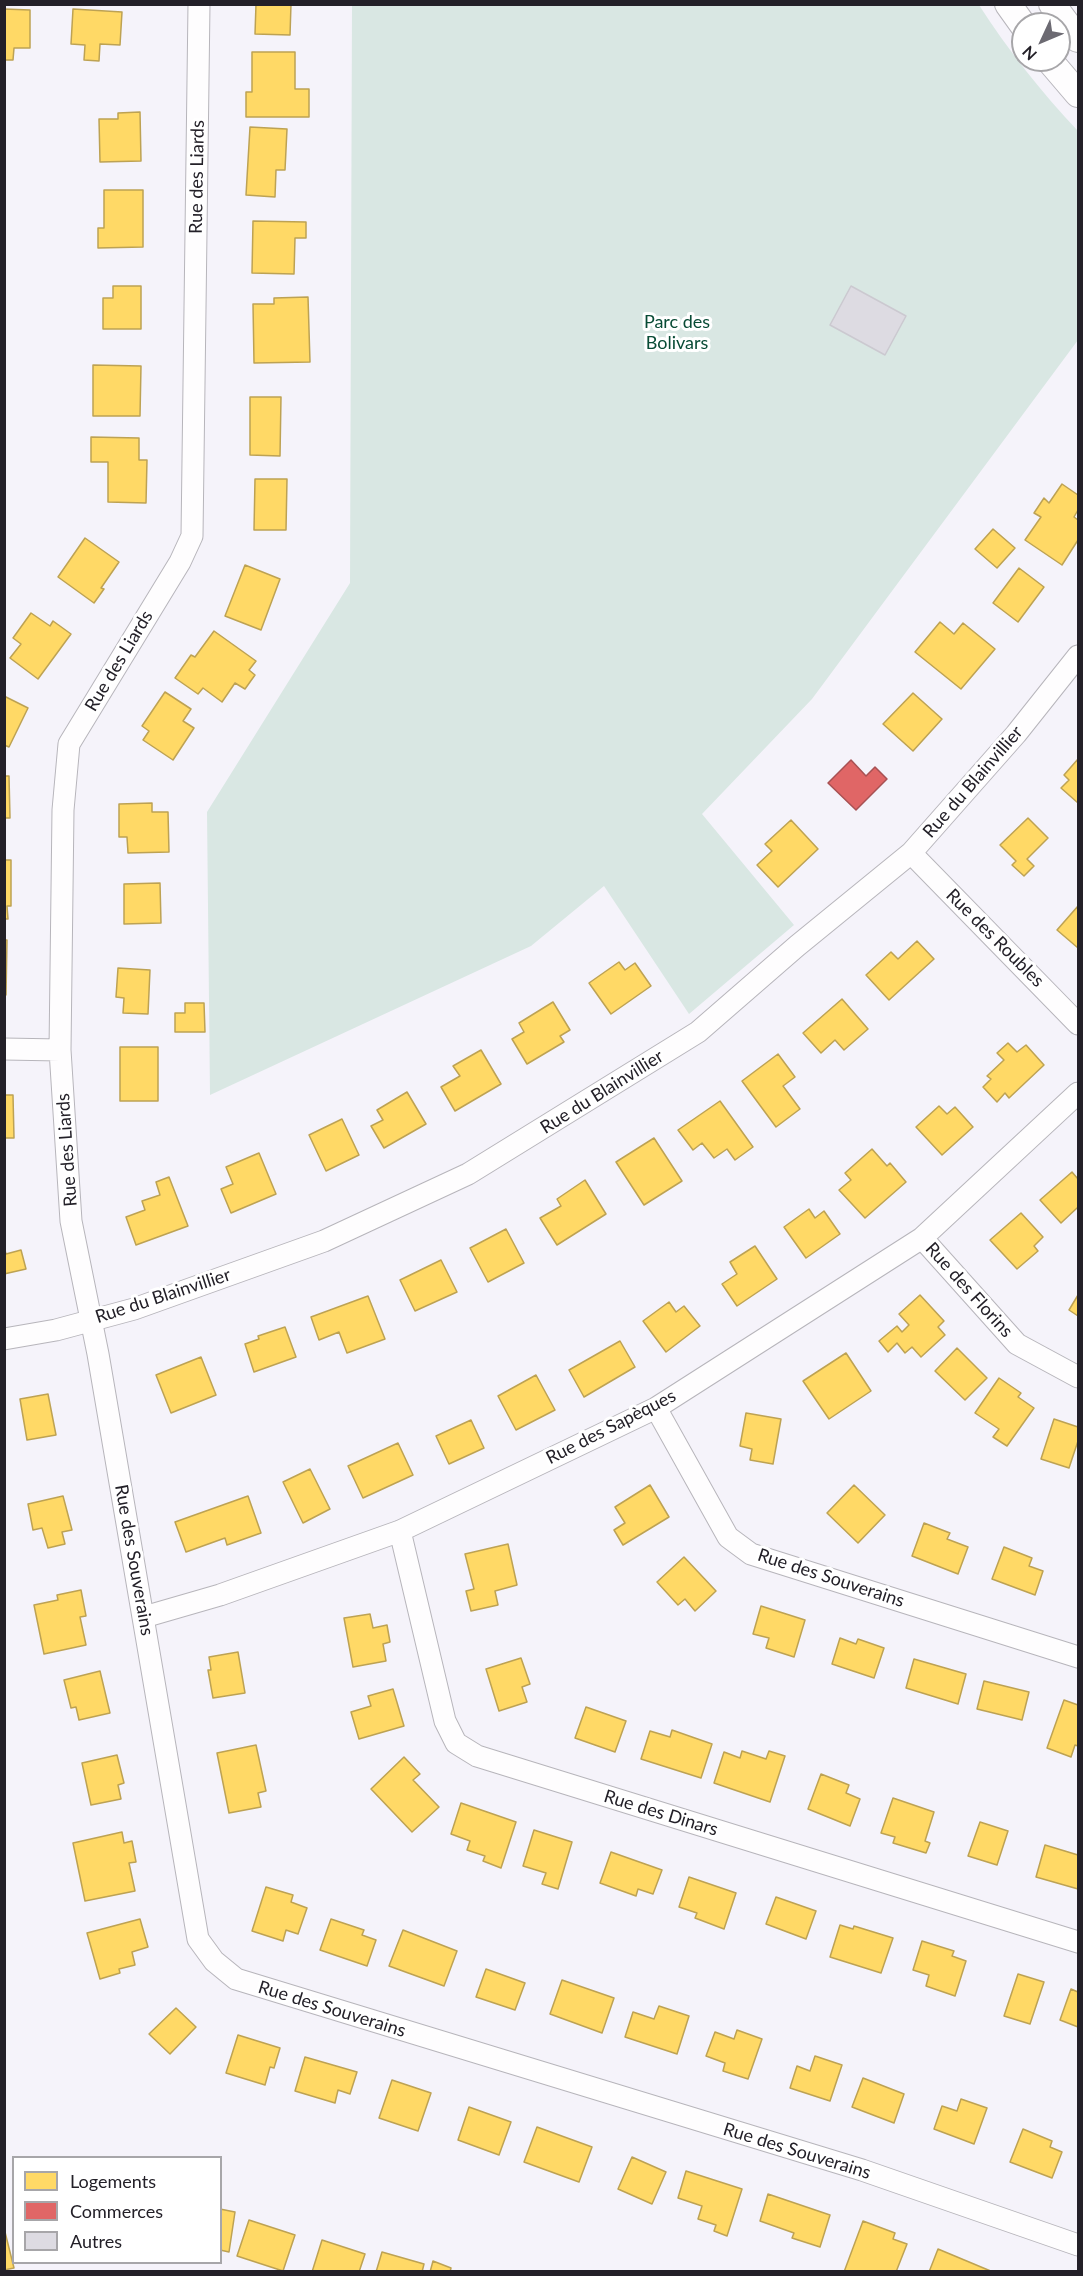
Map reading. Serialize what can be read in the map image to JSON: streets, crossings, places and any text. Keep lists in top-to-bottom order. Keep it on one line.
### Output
{"streets":{"street":["Rue des Liards","Rue du Blainvillier","Rue des Roubles","Rue des Florins","Rue des Sapèques","Rue des Souverains","Rue des Dinars"]},"crossings":[["Rue des Liards","Rue du Blainvillier"],["Rue des Liards","Rue des Souverains"],["Rue du Blainvillier","Rue des Roubles"],["Rue du Blainvillier","Rue des Souverains"],["Rue des Florins","Rue des Sapèques"],["Rue des Sapèques","Rue des Souverains"],["Rue des Sapèques","Rue des Dinars"]],"parks":["Parc des Bolivars"],"legend":["Logements","Commerces","Autres"],"north":"bottom left"}
